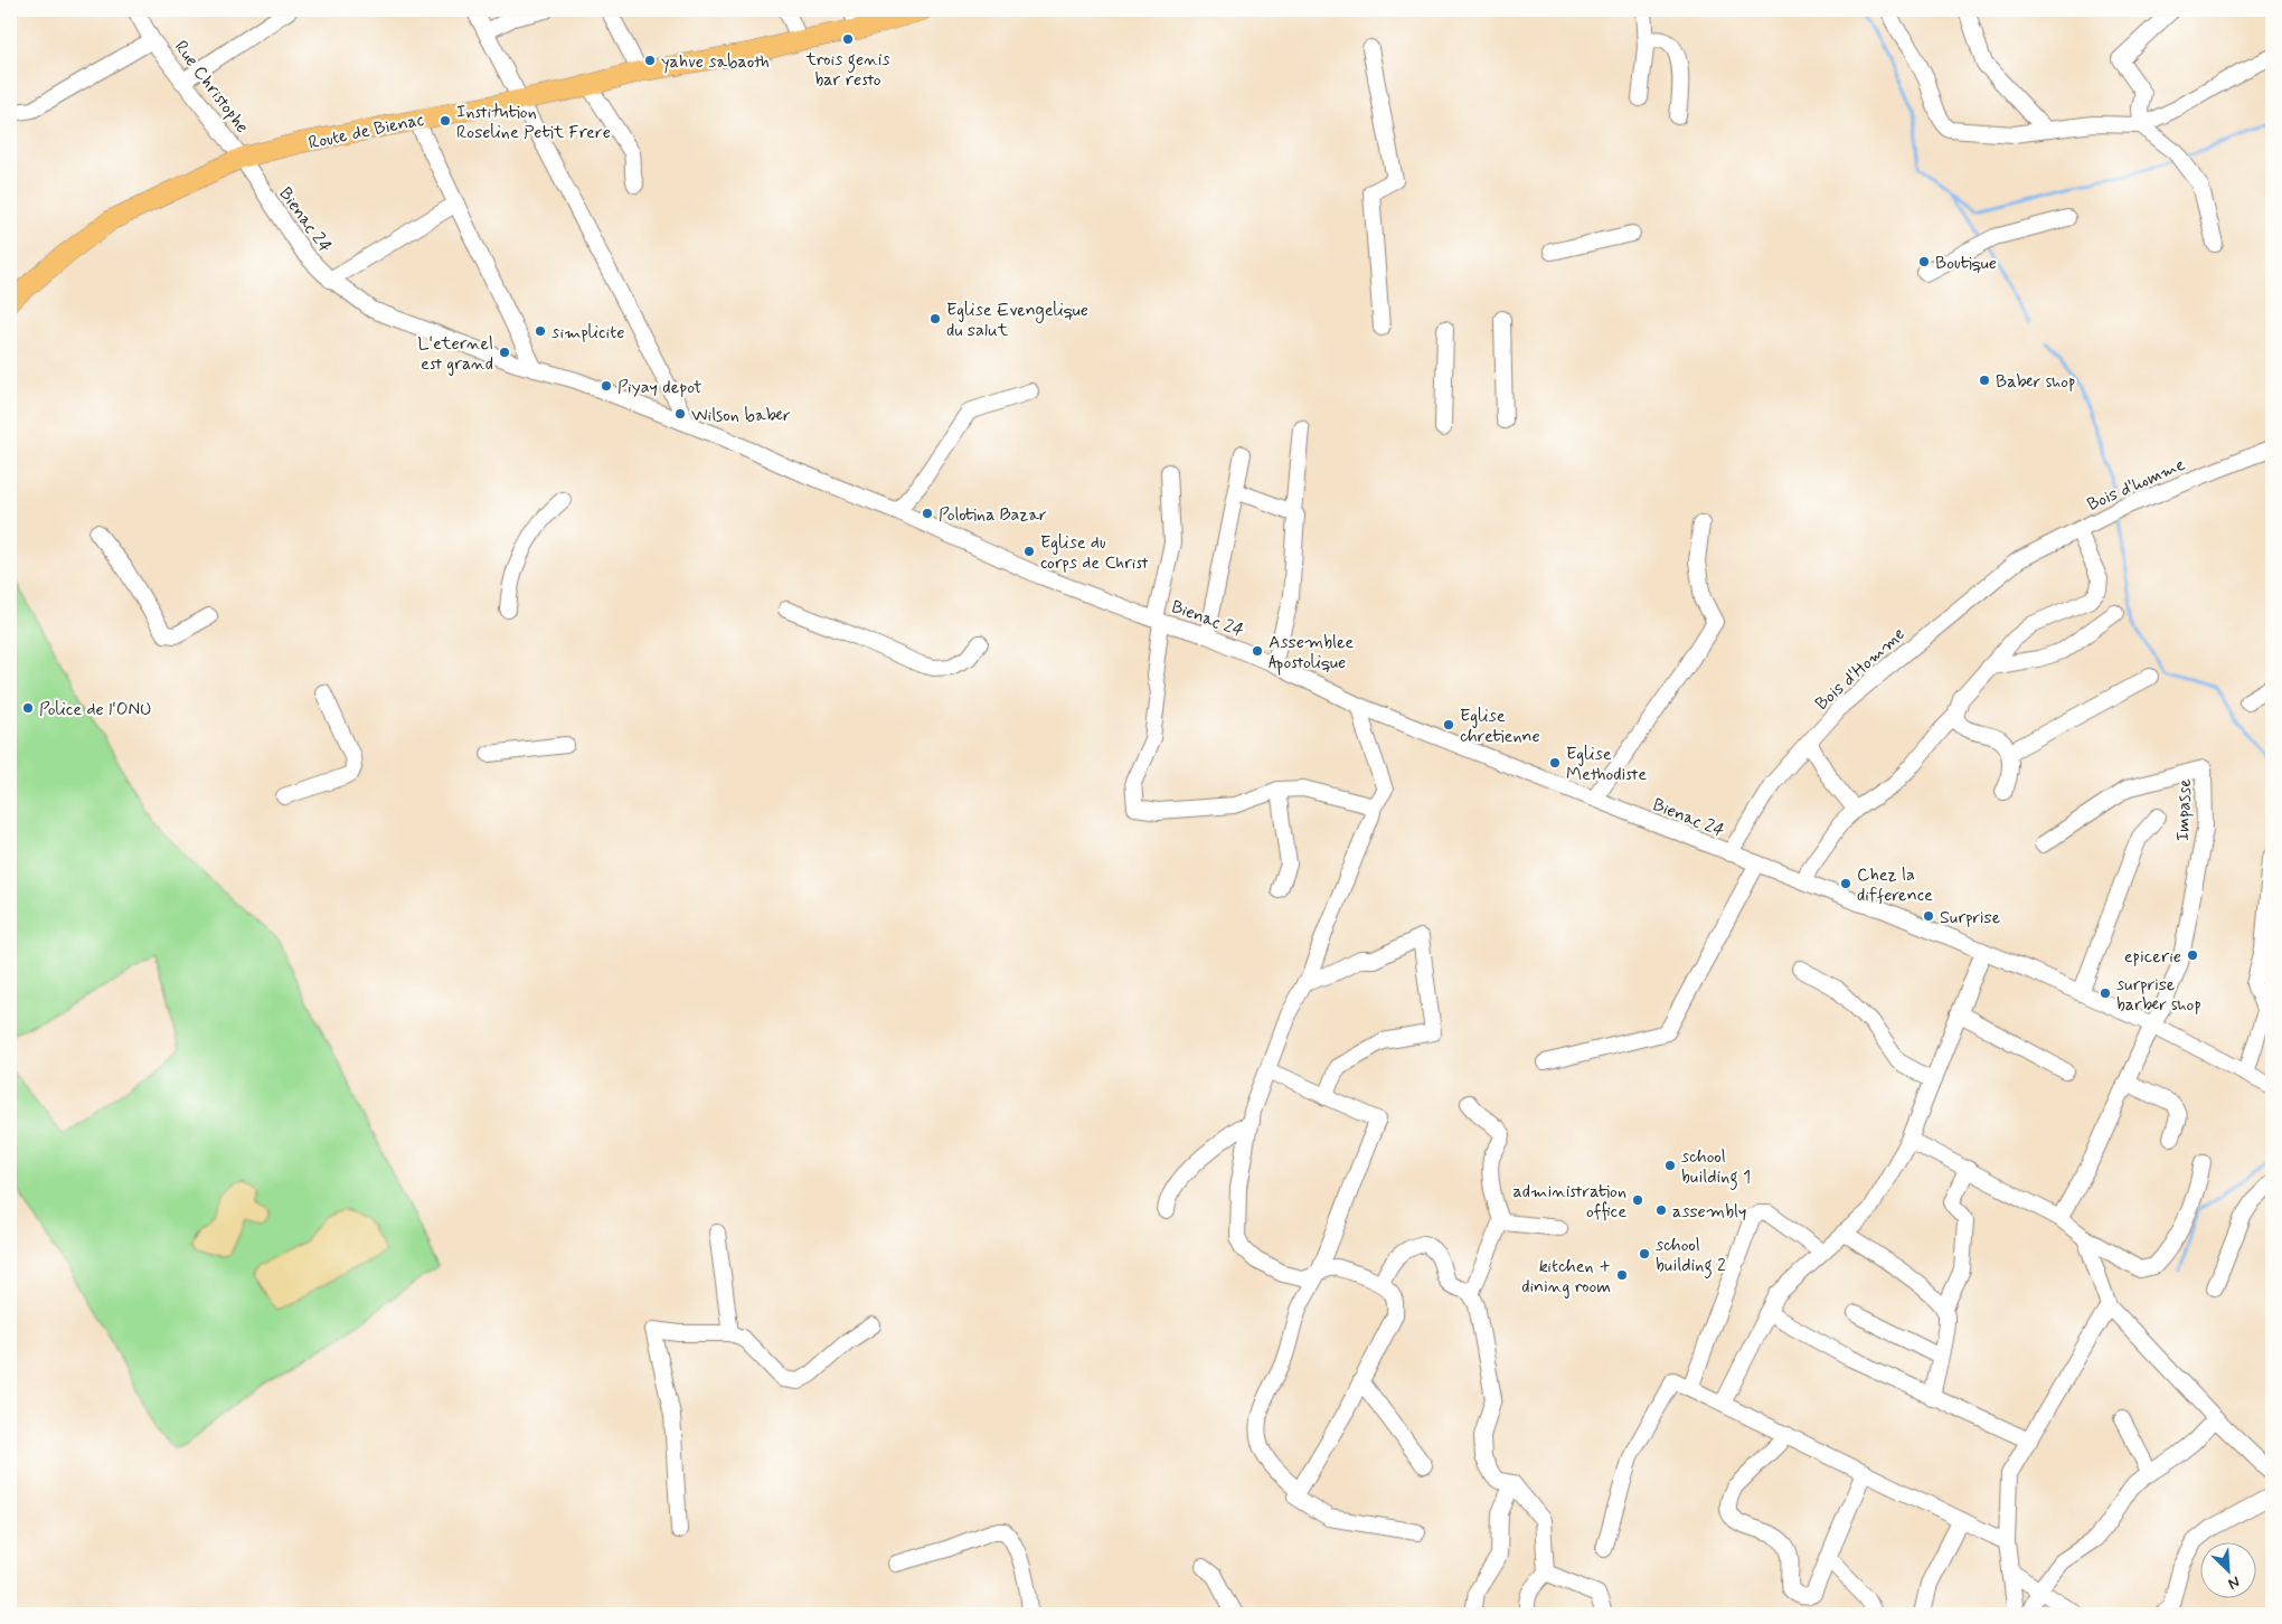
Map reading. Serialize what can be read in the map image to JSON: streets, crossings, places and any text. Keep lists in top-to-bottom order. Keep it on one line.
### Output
{"streets":{"main road":["Route de Bienac"],"street":["Rue Christophe","Bienac 24","Bois d'homme","Bois d'Homme","Impasse"]},"crossings":[["Rue Christophe","Route de Bienac"],["Rue Christophe","Bienac 24"],["Route de Bienac","Bienac 24"],["Bienac 24","Bois d'Homme"],["Bienac 24","Impasse"],["Bois d'homme","Bois d'Homme"]],"places":["trois genis bar resto","yahve sabaoth","Institution Roseline Petit Frere","Boutique","Eglise Evengelique du salut","simplicite","L'eternel est grand","Baber shop","Piyay depot","Wilson baber","Polotina Bazar","Eglise du corps de Christ","Assemblee Apostolique","Police de l'ONU","Eglise chretienne","Eglise Methodiste","Chez la difference","Surprise","epicerie","surprise barber shop","school building 1","administration office","assembly","school building 2","kitchen + dining room"],"north":"bottom right"}
